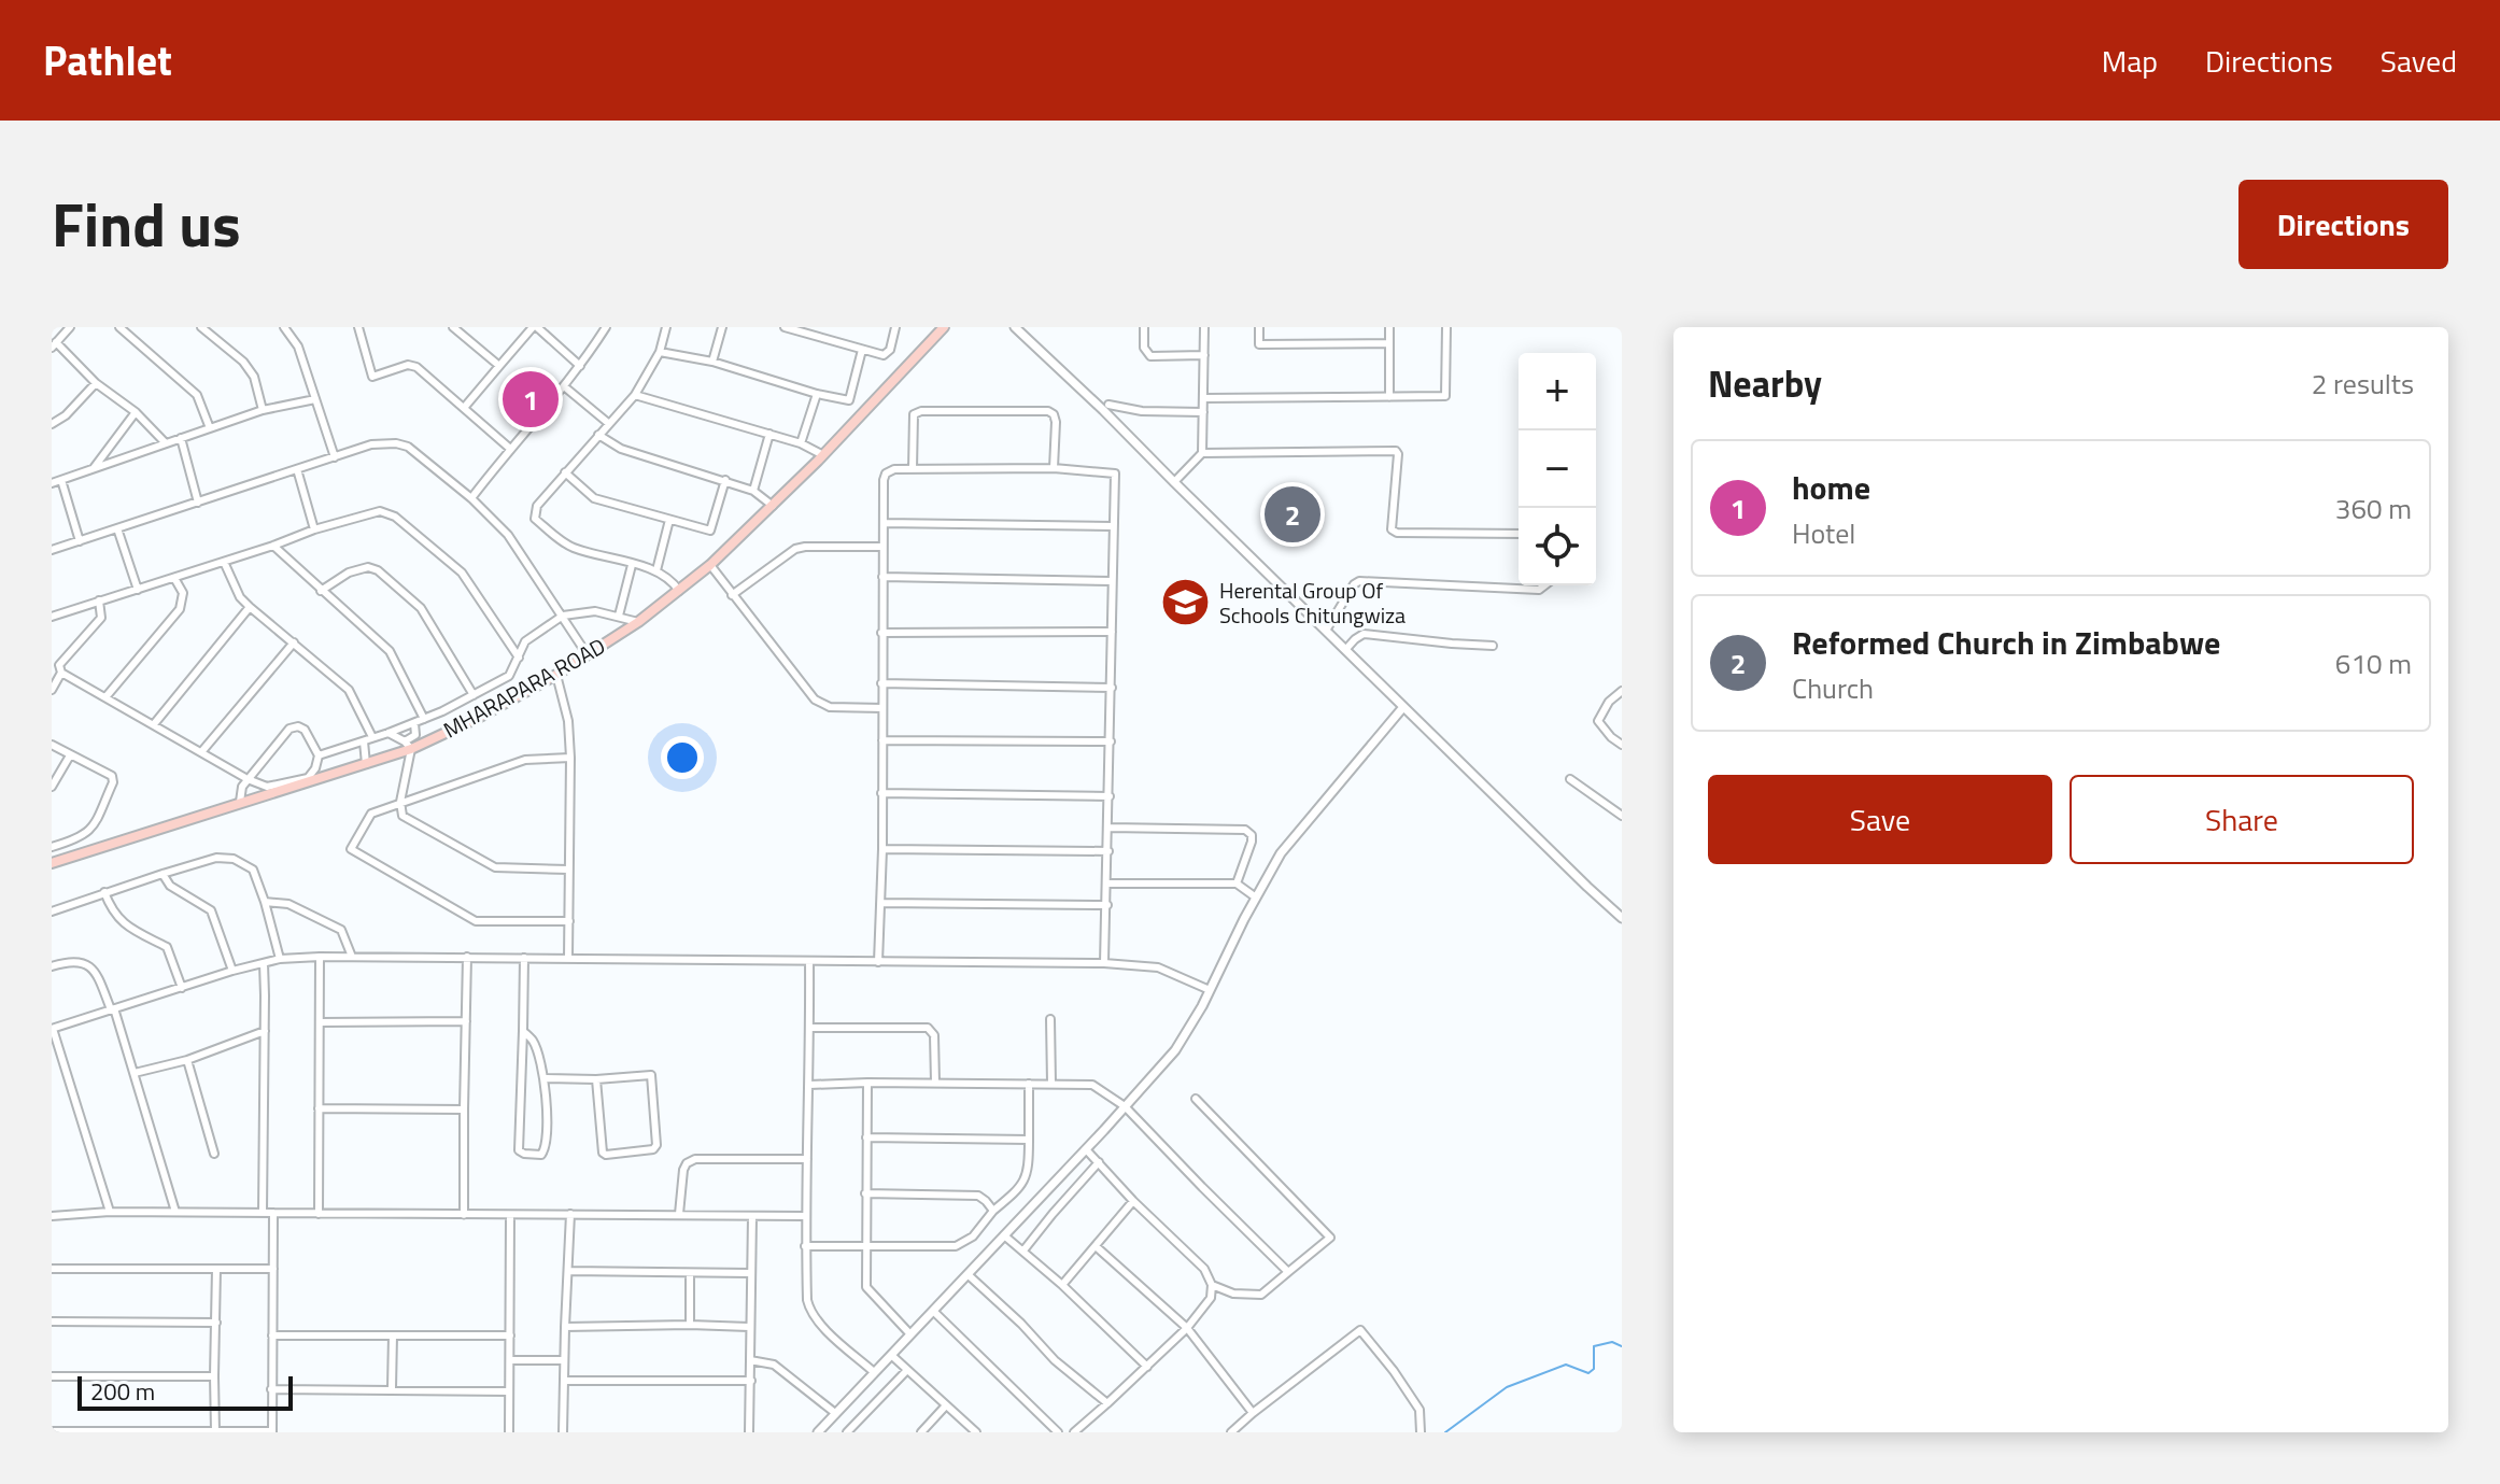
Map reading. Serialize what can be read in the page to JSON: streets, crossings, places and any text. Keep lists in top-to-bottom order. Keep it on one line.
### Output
{"streets":{"main road":["MHARAPARA ROAD"]},"places":{"school or university":["Herental Group Of Schools Chitungwiza"]},"scale_bar":"200 m","page":{"header":"Pathlet","nav":["Map","Directions","Saved"],"title":"Find us","buttons":["Directions",["Save","Share"]],"heading":["Nearby","2 results"],"map_buttons":["+","−"],"pins":["1","2"],"list":[{"mark":"1","name":"home","note":"Hotel","value":"360 m"},{"mark":"2","name":"Reformed Church in Zimbabwe","note":"Church","value":"610 m"}],"scale":"200 m"}}
